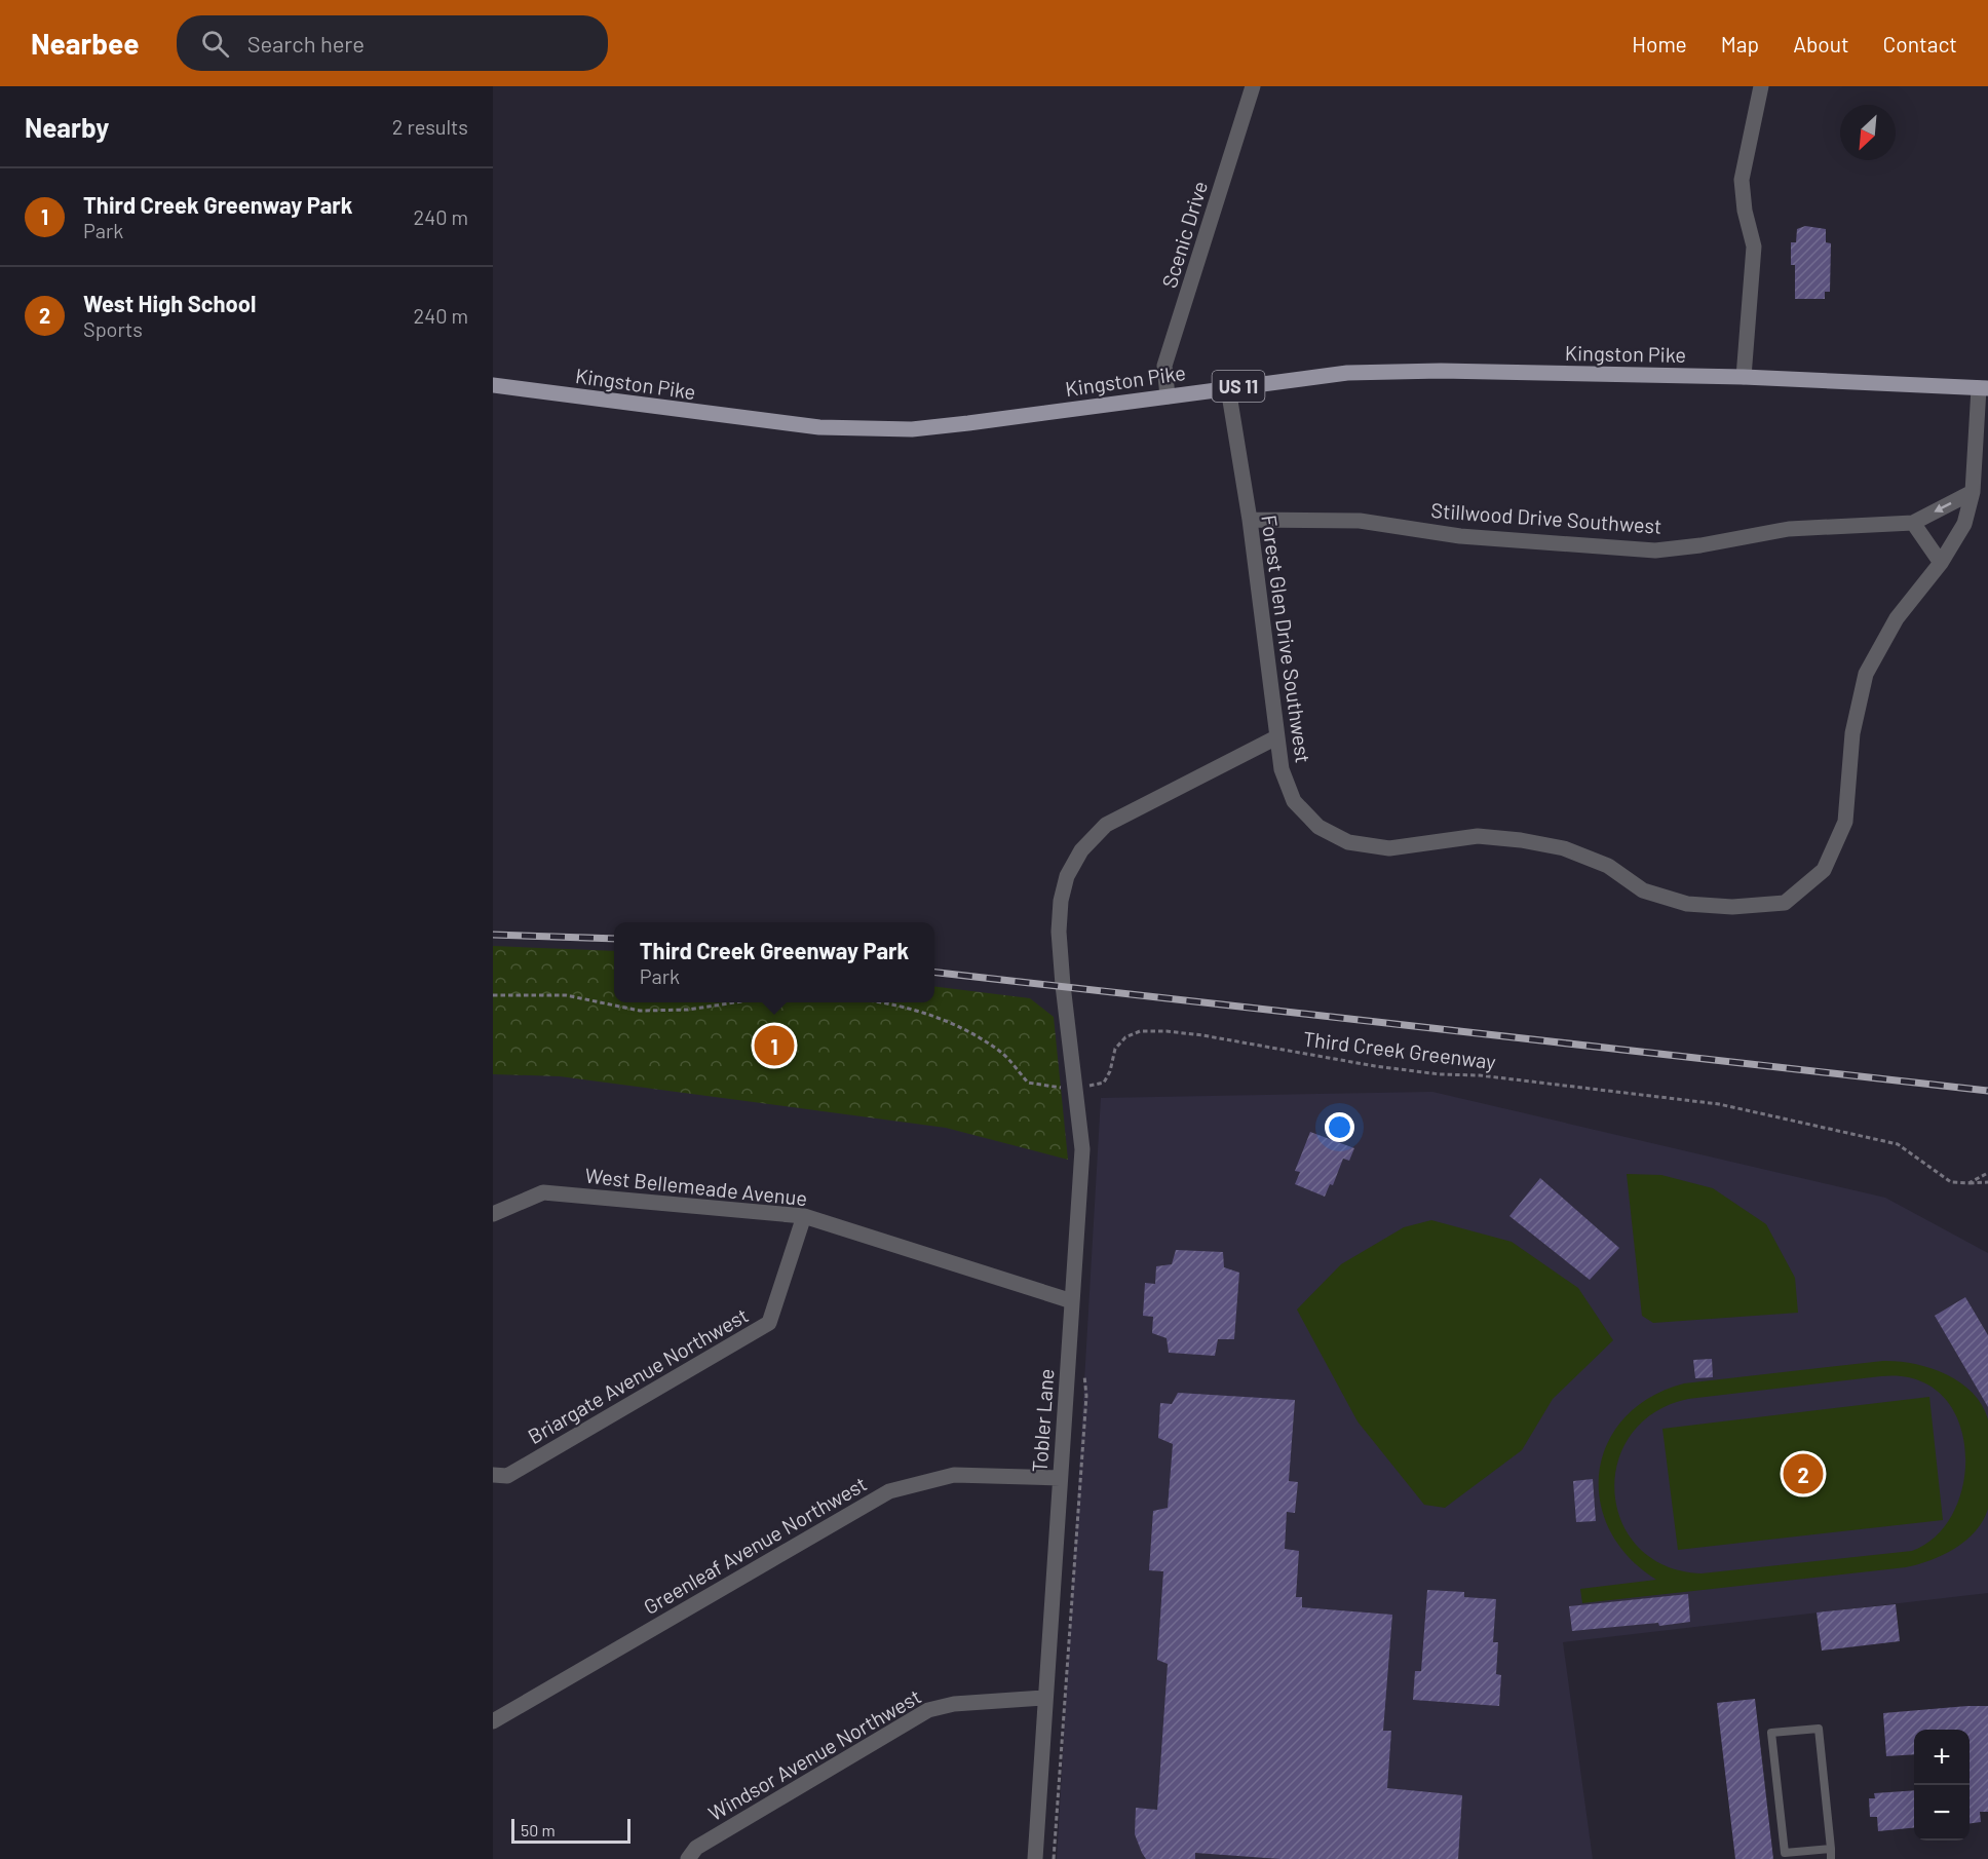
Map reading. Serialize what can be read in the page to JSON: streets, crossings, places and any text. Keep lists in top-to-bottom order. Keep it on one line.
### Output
{"streets":{"main road":["Kingston Pike","US 11"],"street":["Scenic Drive","Stillwood Drive Southwest","Forest Glen Drive Southwest","West Bellemeade Avenue","Briargate Avenue Northwest","Tobler Lane","Greenleaf Avenue Northwest","Windsor Avenue Northwest"],"path":["Third Creek Greenway"]},"crossings":[["Scenic Drive","Kingston Pike"],["Kingston Pike","Forest Glen Drive Southwest"],["Stillwood Drive Southwest","Forest Glen Drive Southwest"],["Forest Glen Drive Southwest","Tobler Lane"],["Third Creek Greenway","Tobler Lane"],["West Bellemeade Avenue","Briargate Avenue Northwest"],["West Bellemeade Avenue","Tobler Lane"],["Tobler Lane","Greenleaf Avenue Northwest"],["Tobler Lane","Windsor Avenue Northwest"]],"scale_bar":"50 m","north":"bottom left","page":{"header":"Nearbee","search":"Search here","nav":["Home","Map","About","Contact"],"heading":["Nearby","2 results"],"list":[{"mark":"1","name":"Third Creek Greenway Park","note":"Park","value":"240 m"},{"mark":"2","name":"West High School","note":"Sports","value":"240 m"}],"popup":["Third Creek Greenway Park","Park"],"pins":["1","2"],"map_buttons":["+","−"],"scale":"50 m"}}
